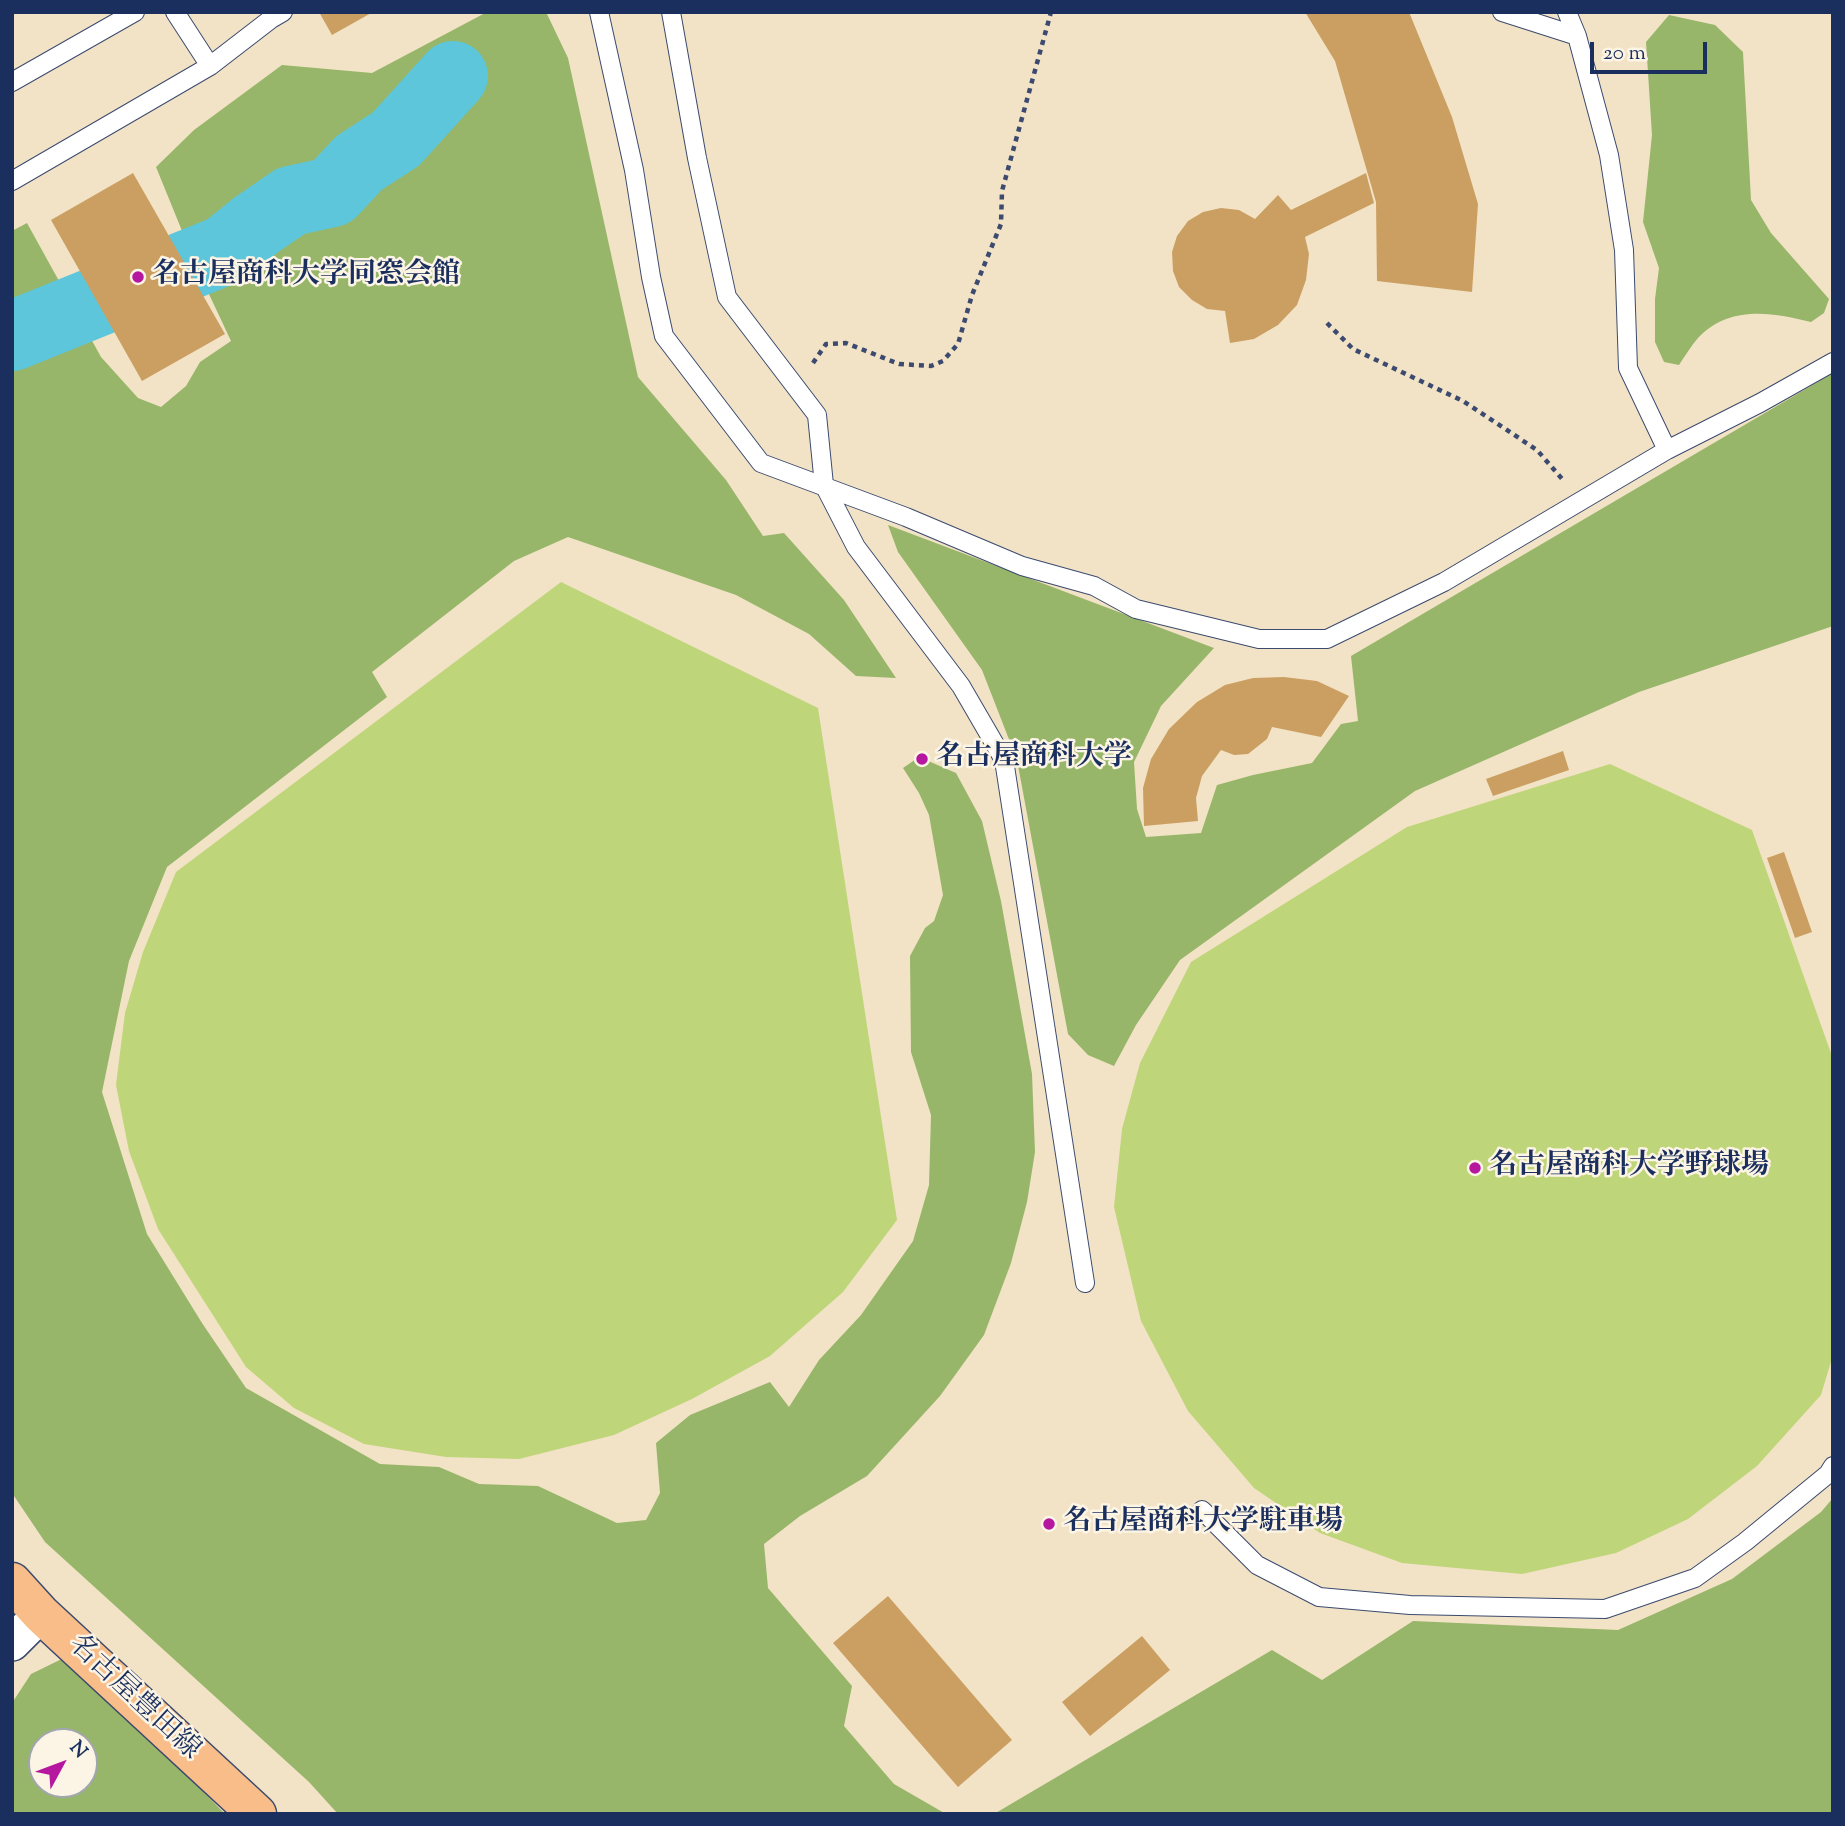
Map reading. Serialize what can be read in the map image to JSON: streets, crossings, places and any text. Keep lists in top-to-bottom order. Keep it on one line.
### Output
{"streets":{"main road":["名古屋豊田線"]},"places":["名古屋商科大学同窓会館","名古屋商科大学","名古屋商科大学野球場","名古屋商科大学駐車場"],"scale_bar":"20 m","north":"top right"}
